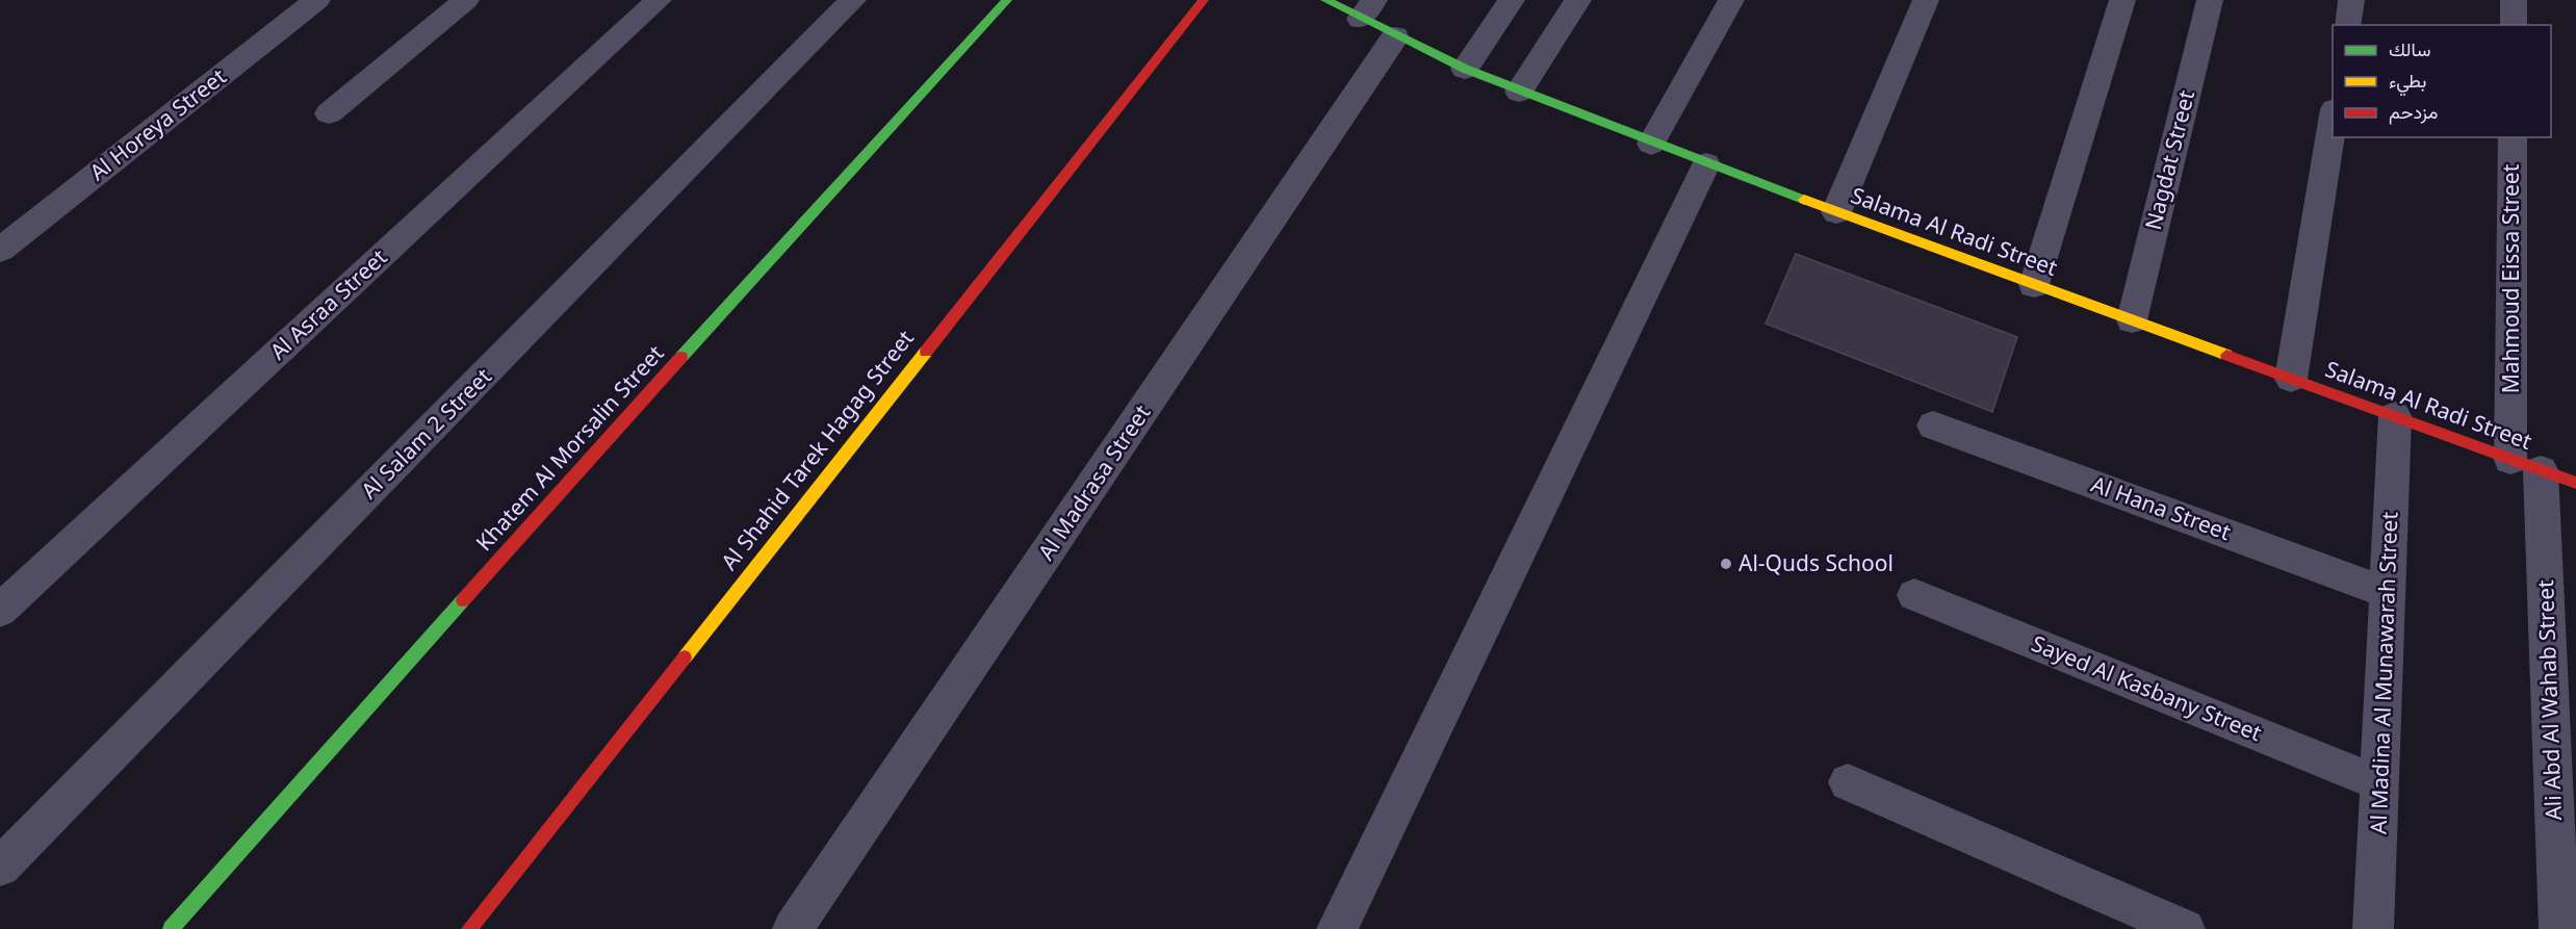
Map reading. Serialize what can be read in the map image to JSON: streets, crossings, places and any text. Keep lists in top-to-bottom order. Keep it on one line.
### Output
{"streets":{"street":["Al Horeya Street","Nagdat Street","Salama Al Radi Street","Mahmoud Eissa Street","Al Asraa Street","Al Salam 2 Street","Khatem Al Morsalin Street","Al Shahid Tarek Hagag Street","Al Madrasa Street","Al Hana Street","Al Madina Al Munawarah Street","Sayed Al Kasbany Street","Ali Abd Al Wahab Street"]},"crossings":[["Nagdat Street","Salama Al Radi Street"],["Salama Al Radi Street","Mahmoud Eissa Street"],["Salama Al Radi Street","Al Madrasa Street"],["Salama Al Radi Street","Al Madina Al Munawarah Street"],["Salama Al Radi Street","Ali Abd Al Wahab Street"],["Mahmoud Eissa Street","Ali Abd Al Wahab Street"],["Al Hana Street","Al Madina Al Munawarah Street"],["Al Madina Al Munawarah Street","Sayed Al Kasbany Street"]],"places":["Al-Quds School"],"legend":["سالك","بطيء","مزدحم"]}
